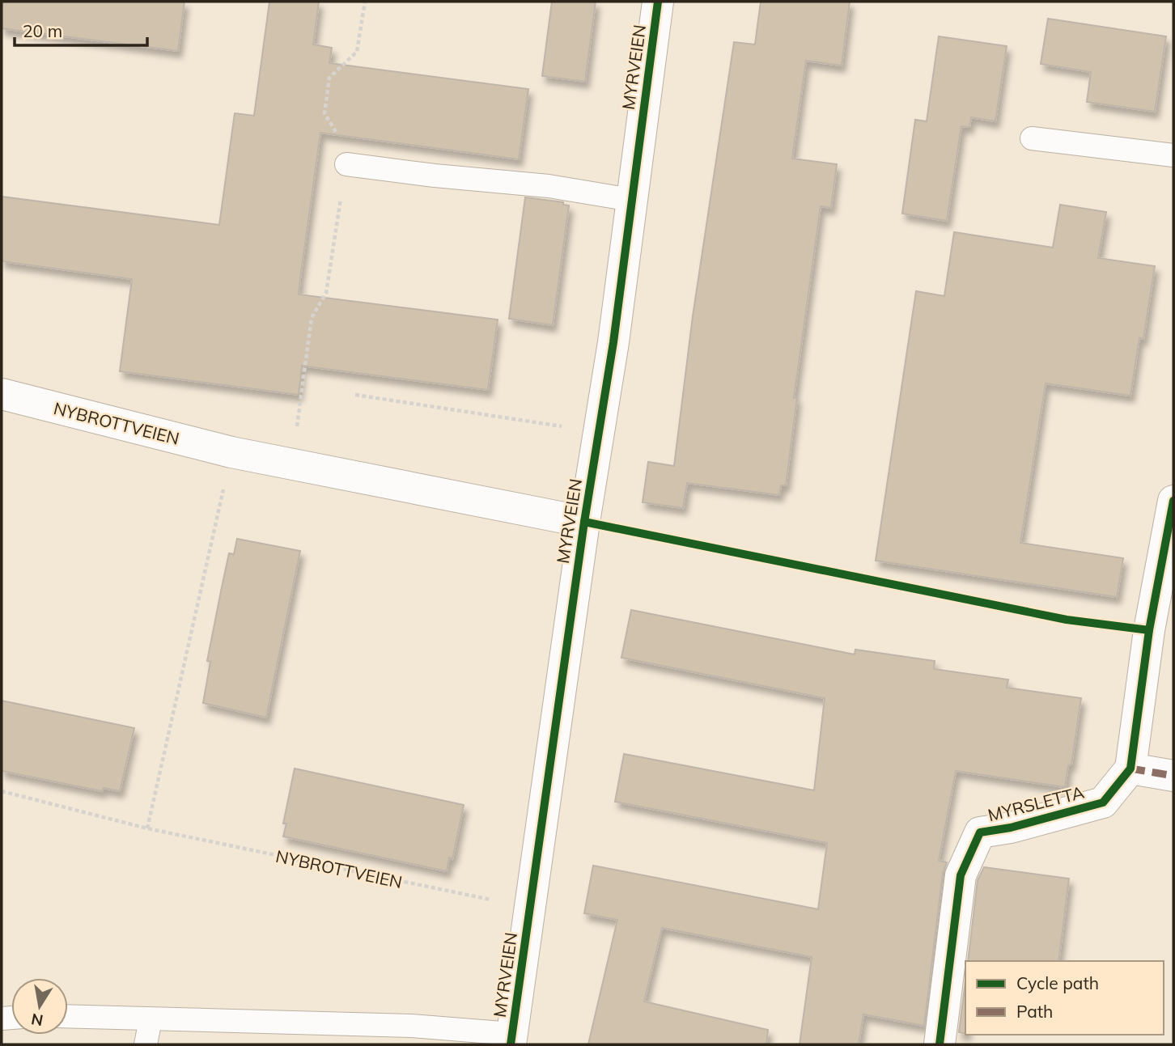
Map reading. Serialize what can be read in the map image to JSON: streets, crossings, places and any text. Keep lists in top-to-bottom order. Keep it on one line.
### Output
{"streets":{"street":["MYRVEIEN","NYBROTTVEIEN","MYRSLETTA"]},"crossings":[["MYRVEIEN","NYBROTTVEIEN"]],"legend":["Cycle path","Path"],"scale_bar":"20 m","north":"bottom"}
